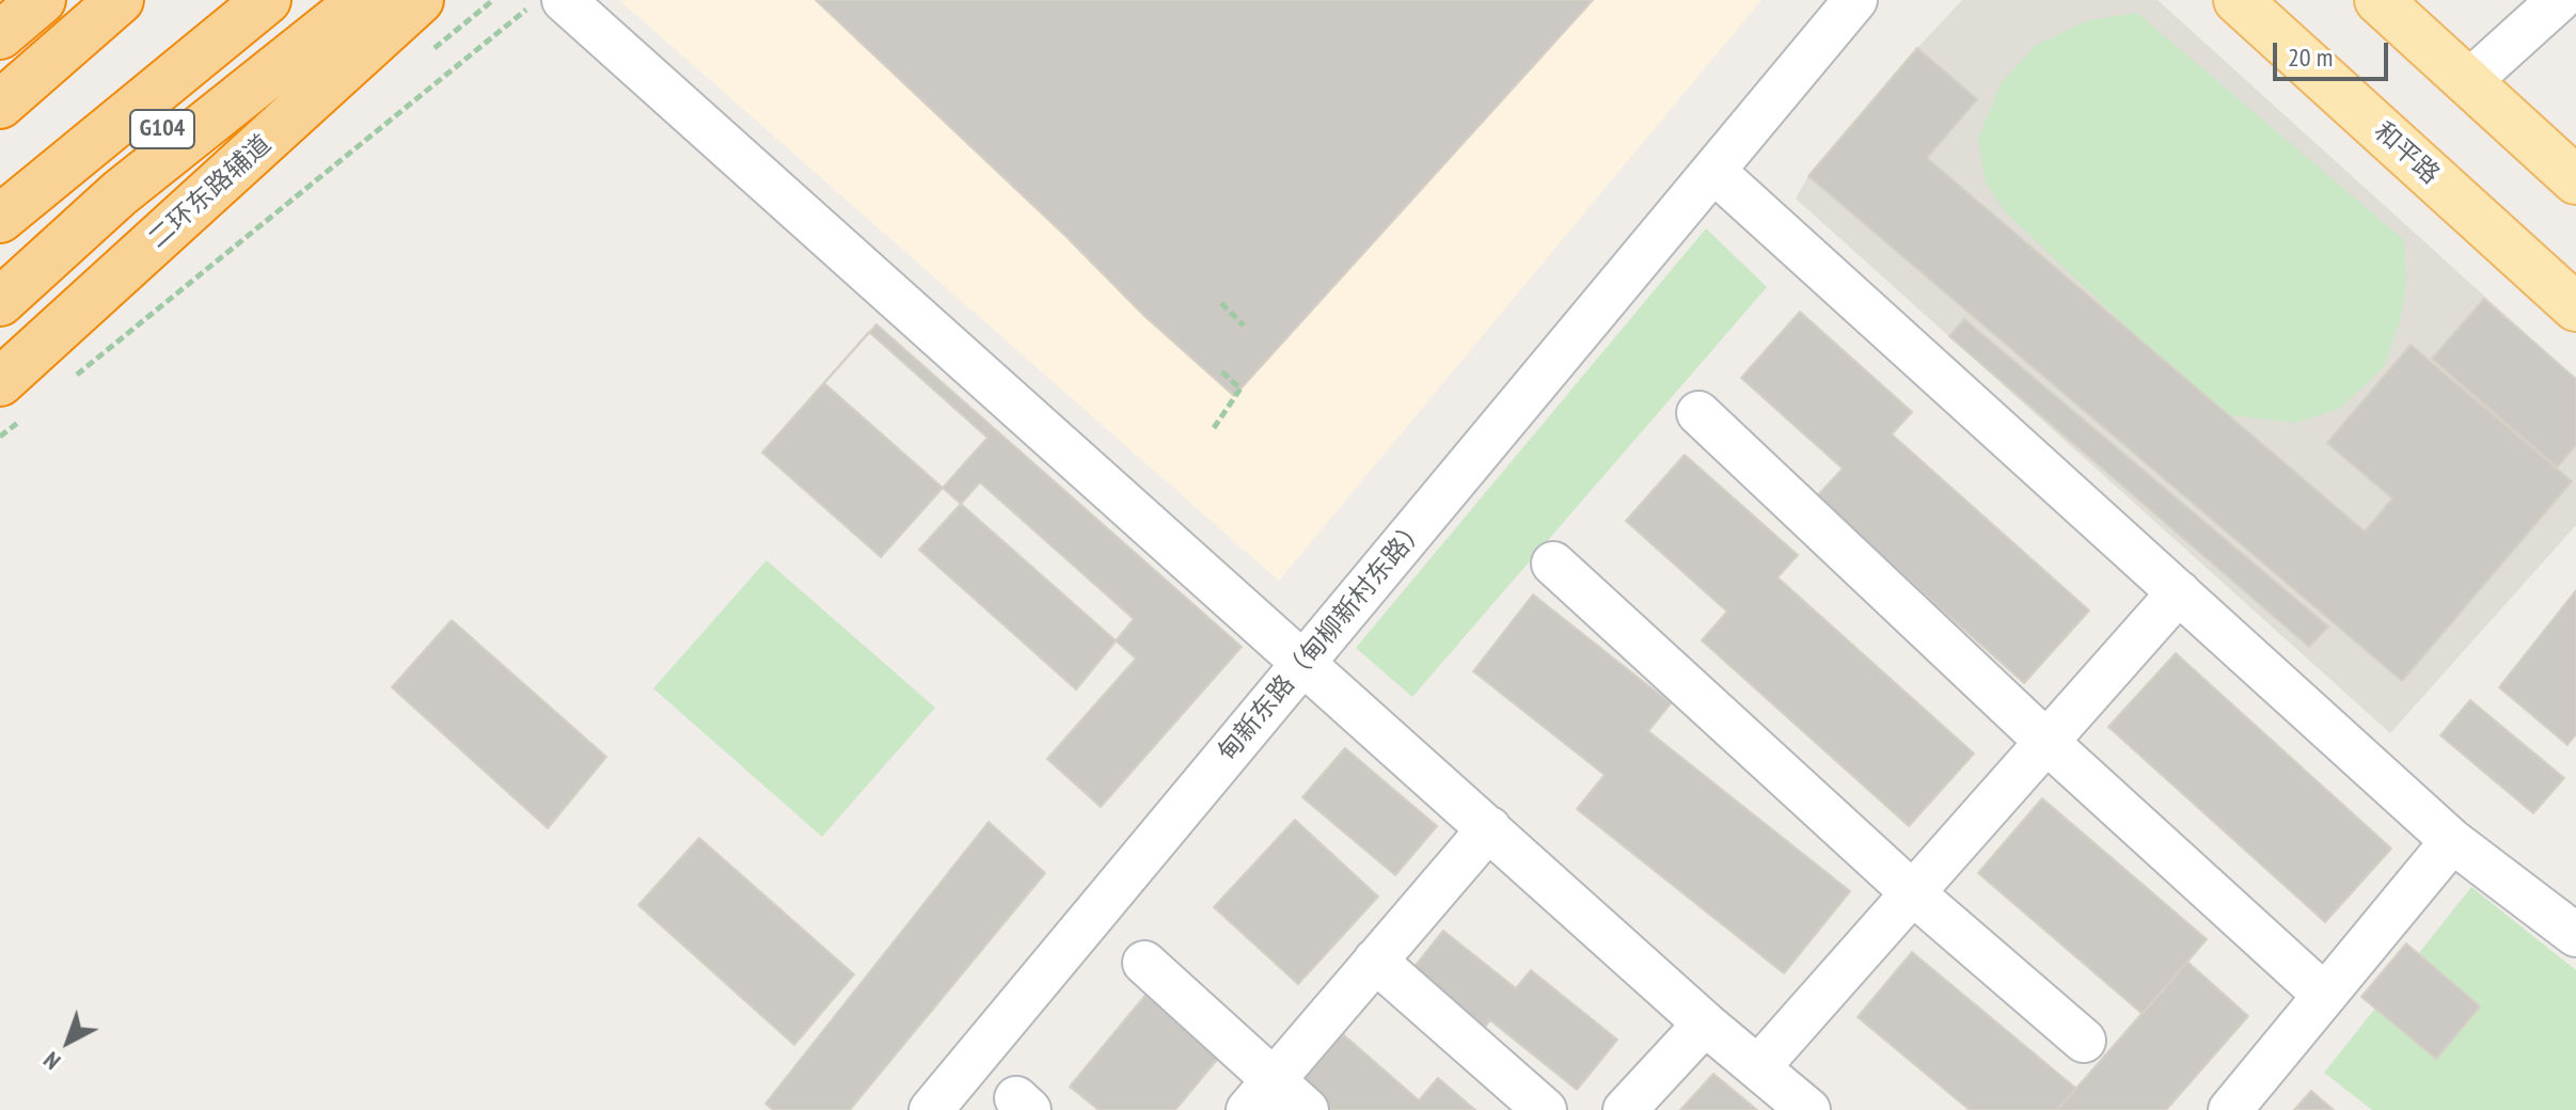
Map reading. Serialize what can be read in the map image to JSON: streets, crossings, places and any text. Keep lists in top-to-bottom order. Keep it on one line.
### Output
{"streets":{"highway":["G104","二环东路辅道"],"main road":["和平路"],"street":["甸新东路（甸柳新村东路）"]},"scale_bar":"20 m","north":"bottom left"}
